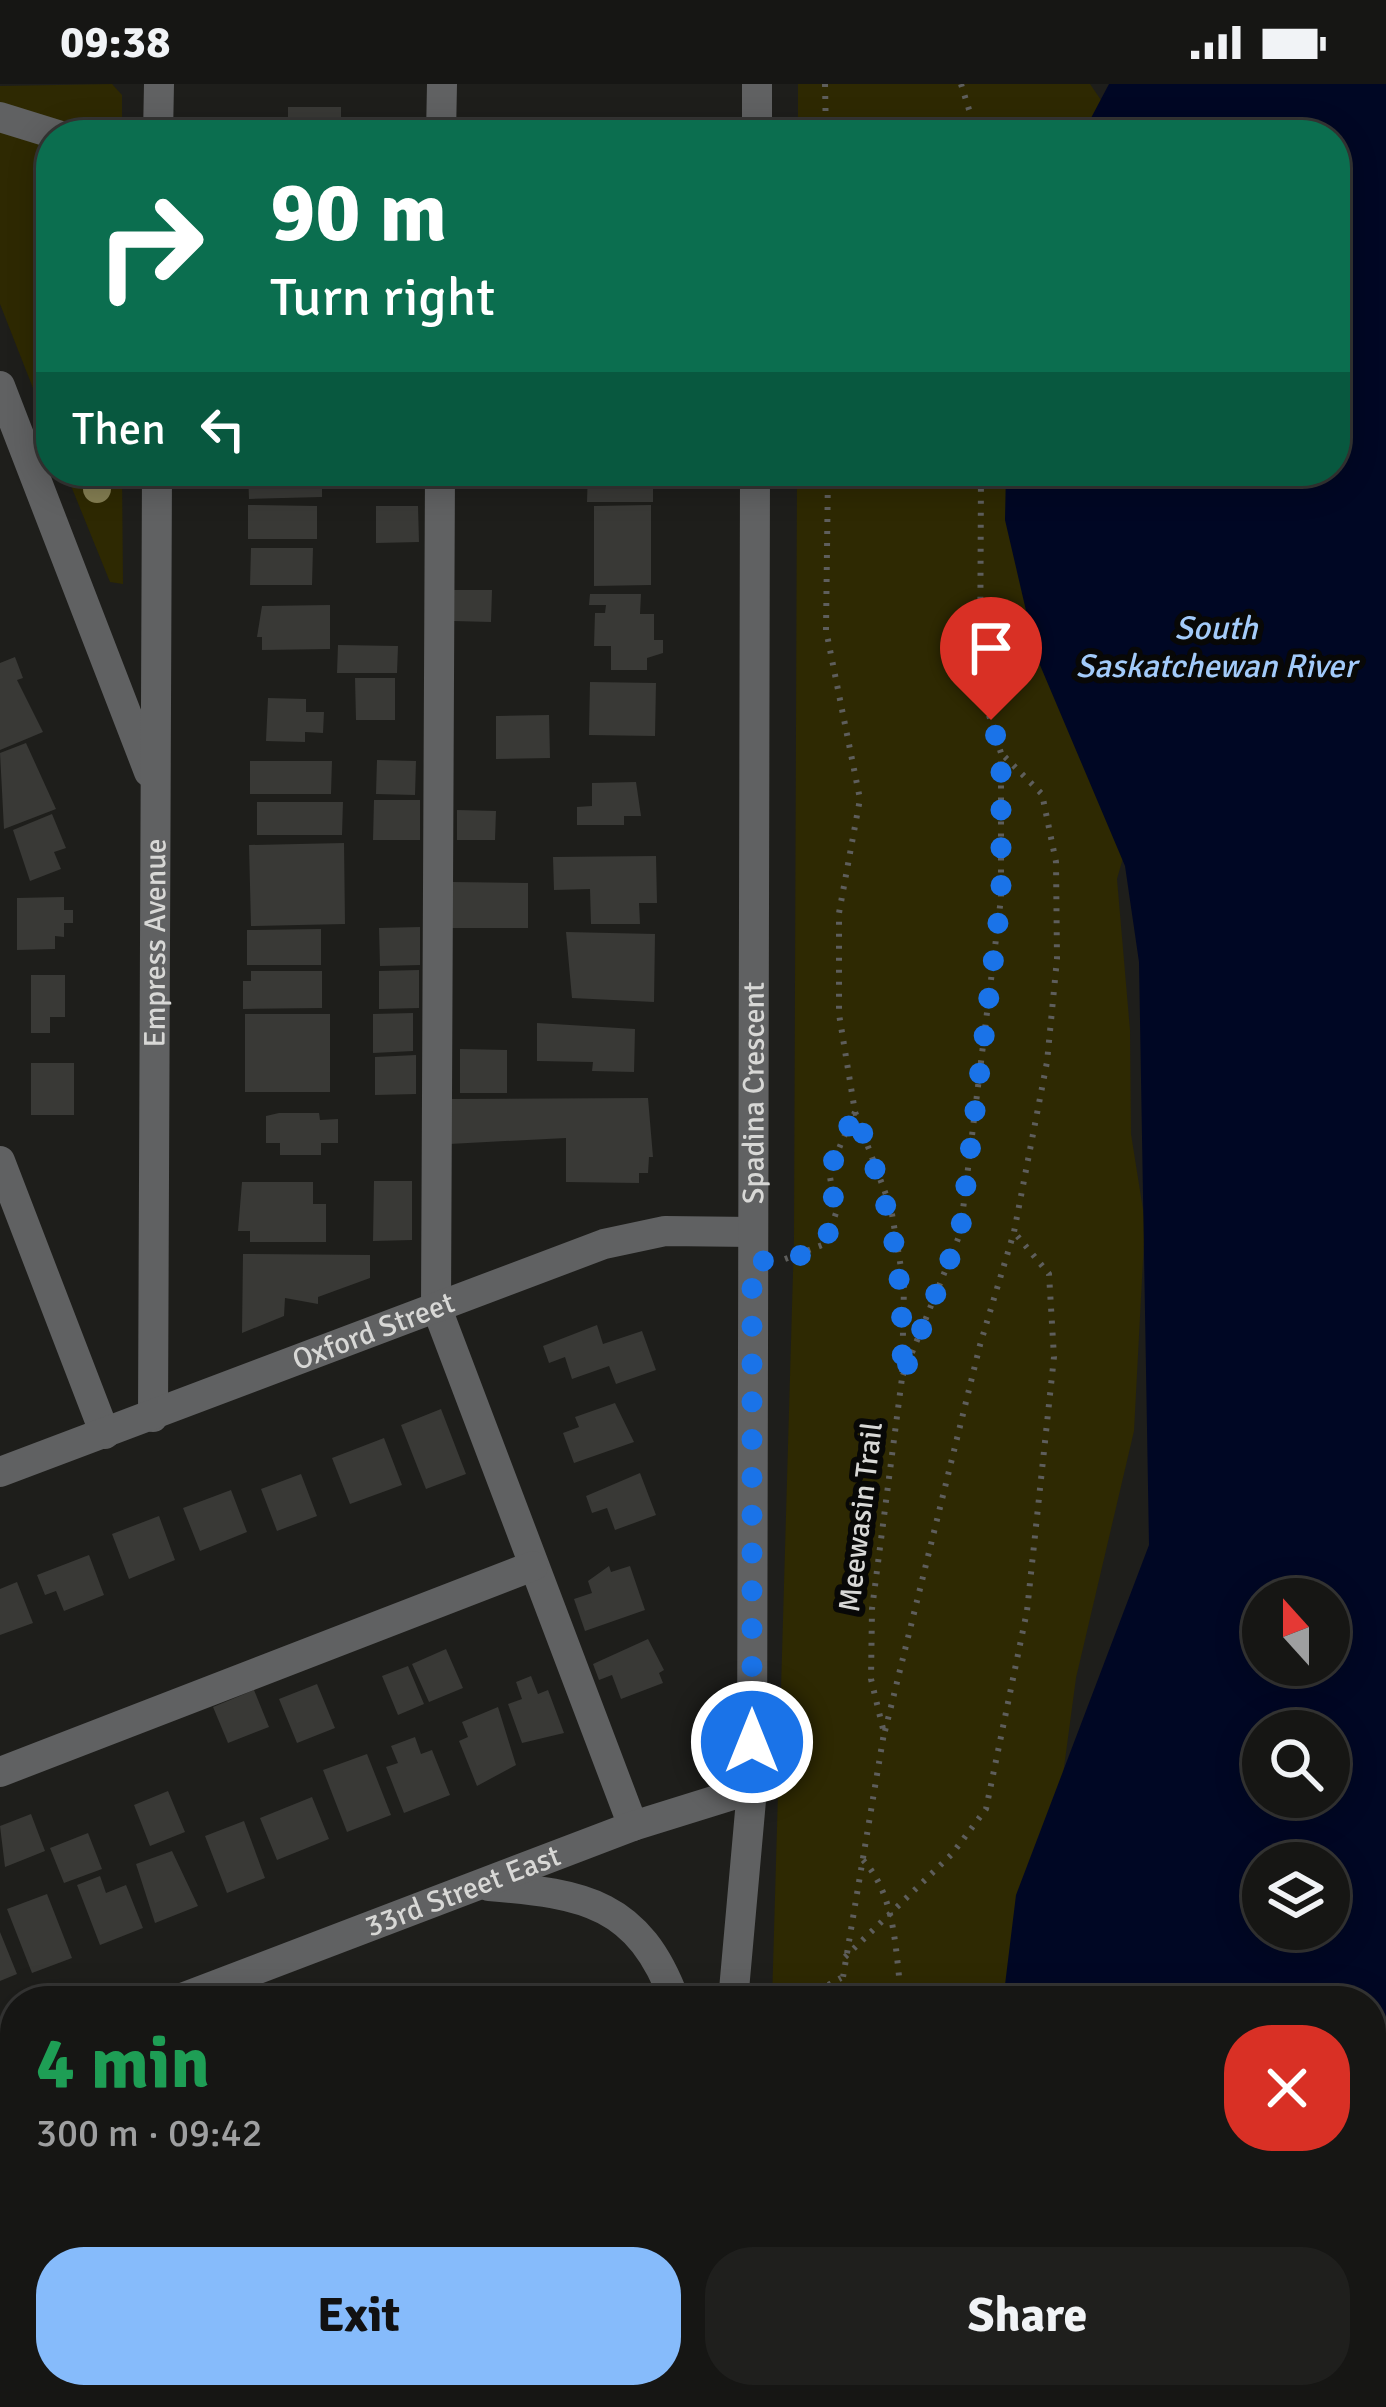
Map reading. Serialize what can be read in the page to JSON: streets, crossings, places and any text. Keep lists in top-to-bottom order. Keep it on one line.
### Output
{"streets":{"street":["Empress Avenue","Spadina Crescent","Oxford Street","33rd Street East"],"path":["Meewasin Trail"]},"crossings":[["Empress Avenue","Oxford Street"],["Spadina Crescent","Oxford Street"],["Spadina Crescent","33rd Street East"]],"water":["South Saskatchewan River"],"north":"top","page":{"status":"09:38","turn":["90 m","Turn right"],"then":"Then","heading":["4 min","300 m · 09:42"],"buttons":["Exit","Share"]}}
